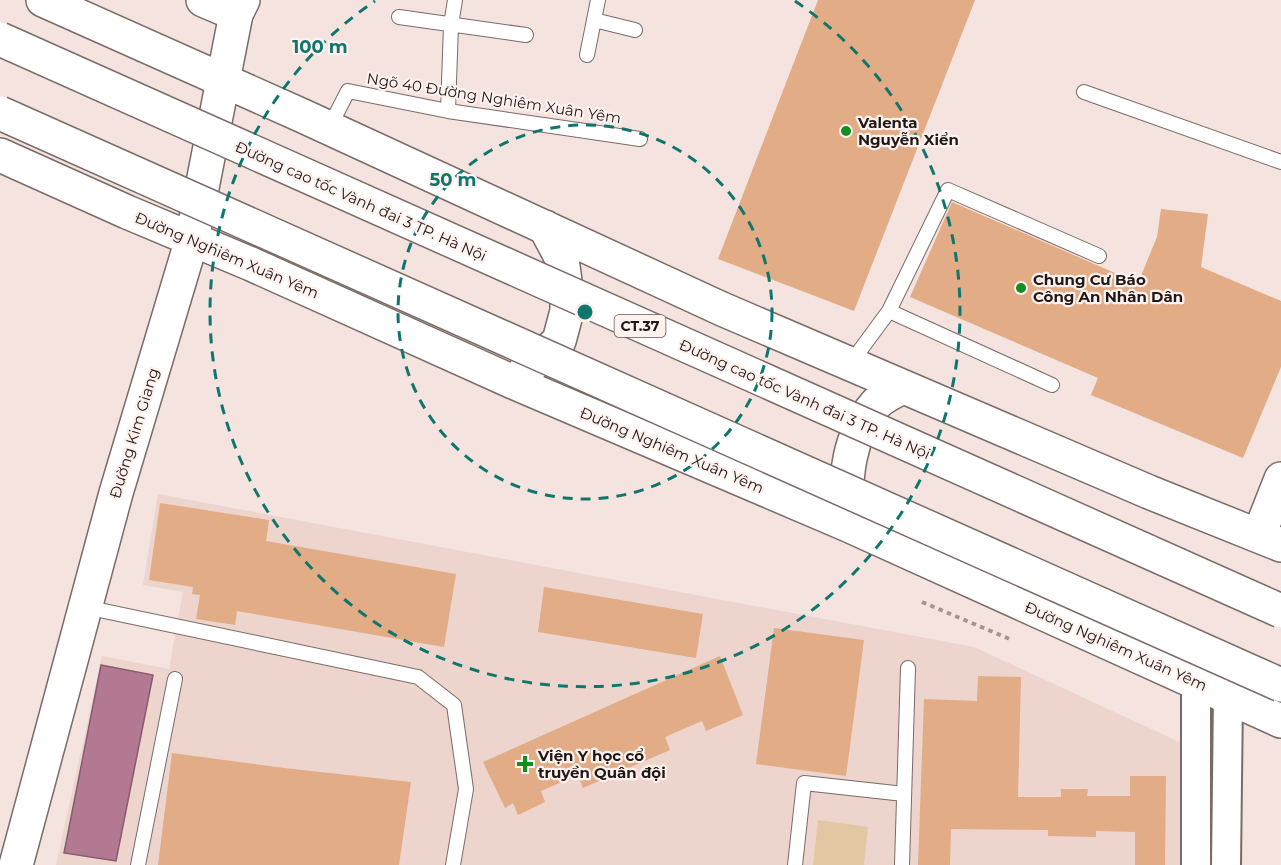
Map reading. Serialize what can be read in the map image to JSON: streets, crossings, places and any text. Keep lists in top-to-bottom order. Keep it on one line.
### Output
{"streets":{"main road":["Đường cao tốc Vành đai 3 TP. Hà Nội","Đường Nghiêm Xuân Yêm","CT.37","Đường Kim Giang"],"lane":["Ngõ 40 Đường Nghiêm Xuân Yêm"]},"crossings":[["Đường Nghiêm Xuân Yêm","Đường Kim Giang"]],"places":{"other":["Valenta Nguyễn Xiển","Chung Cư Báo Công An Nhân Dân"],"health":["Viện Y học cổ truyền Quân đội"]},"rings":["100 m","50 m"]}
